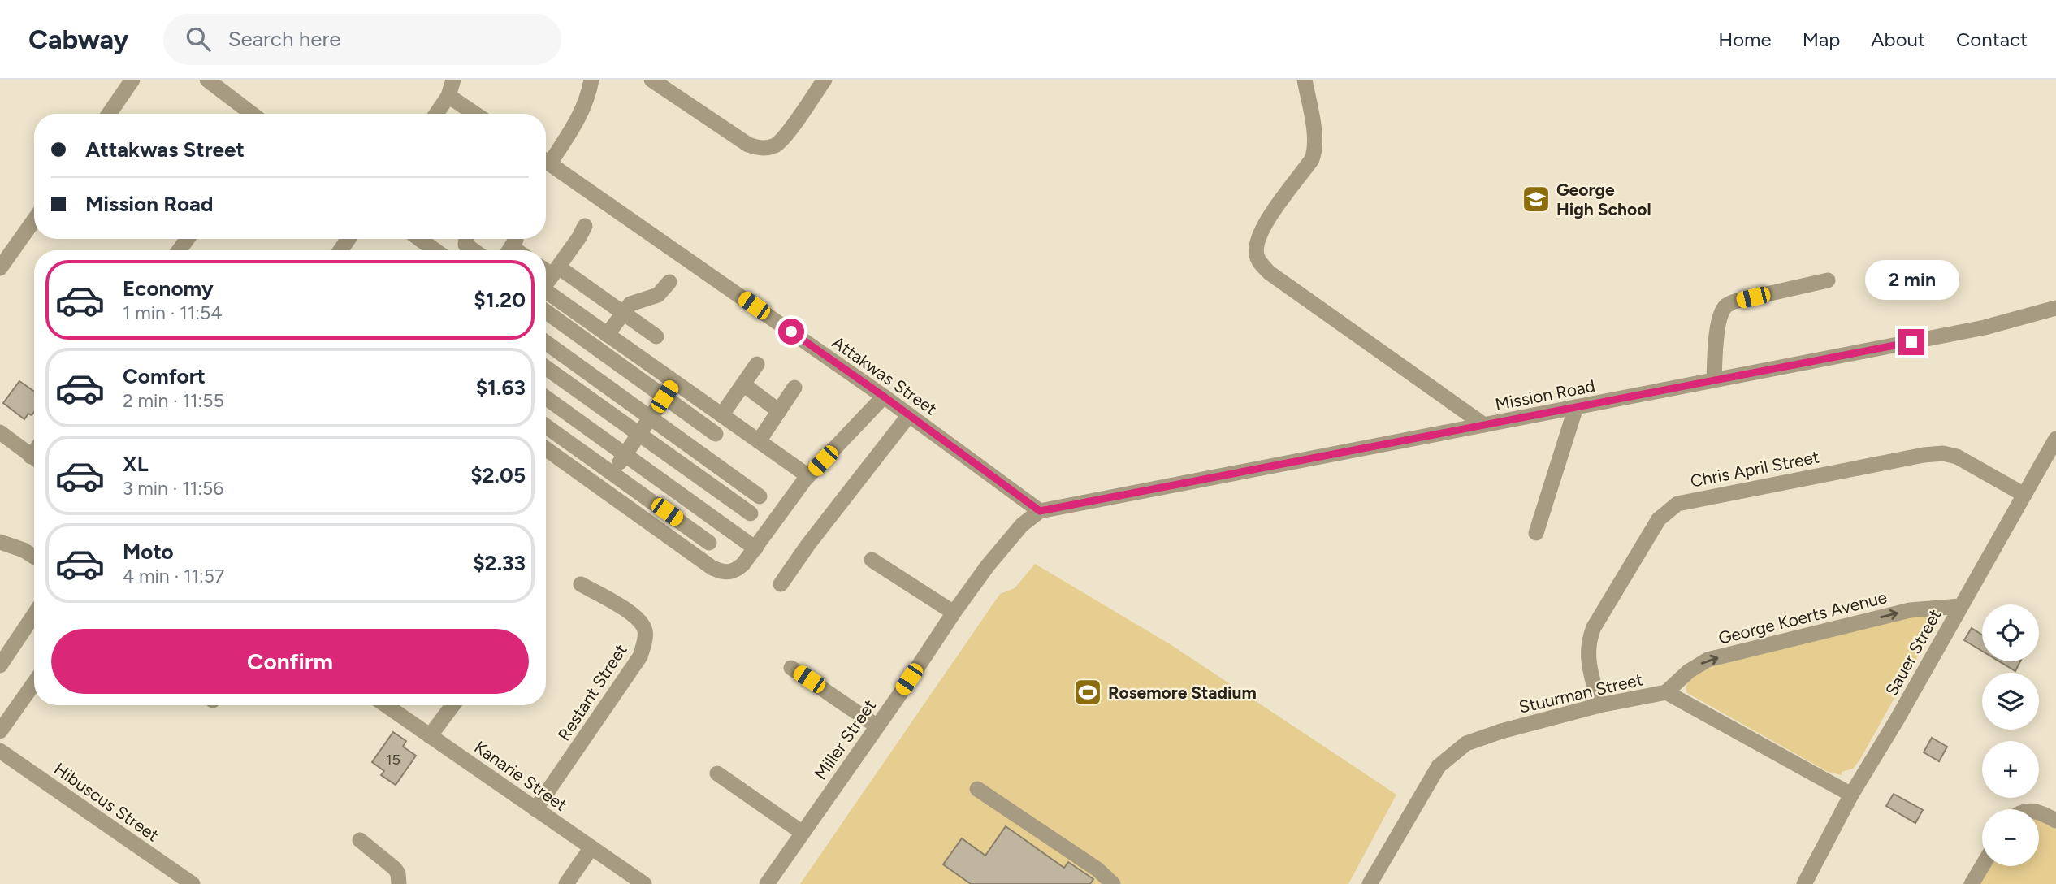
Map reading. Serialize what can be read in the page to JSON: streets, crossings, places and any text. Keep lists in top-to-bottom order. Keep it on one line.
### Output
{"streets":{"street":["Attakwas Street","Mission Road","Chris April Street","George Koerts Avenue","Sauer Street","Restant Street","Stuurman Street","Miller Street","Kanarie Street","Hibuscus Street"]},"crossings":[["Attakwas Street","Mission Road"],["Attakwas Street","Miller Street"],["Mission Road","Miller Street"],["Chris April Street","Sauer Street"],["Chris April Street","Stuurman Street"],["George Koerts Avenue","Sauer Street"],["George Koerts Avenue","Stuurman Street"],["Sauer Street","Stuurman Street"],["Restant Street","Kanarie Street"]],"one_way":["George Koerts Avenue"],"places":{"school or university":["George High School"],"sports":["Rosemore Stadium"]},"house_numbers":["15"],"page":{"header":"Cabway","search":"Search here","nav":["Home","Map","About","Contact"],"banner":["Attakwas Street","Mission Road"],"bubble":"2 min","list":[{"name":"Economy","note":"1 min · 11:54","value":"$1.20"},{"name":"Comfort","note":"2 min · 11:55","value":"$1.63"},{"name":"XL","note":"3 min · 11:56","value":"$2.05"},{"name":"Moto","note":"4 min · 11:57","value":"$2.33"}],"map_buttons":["+","−"],"buttons":"Confirm"}}
